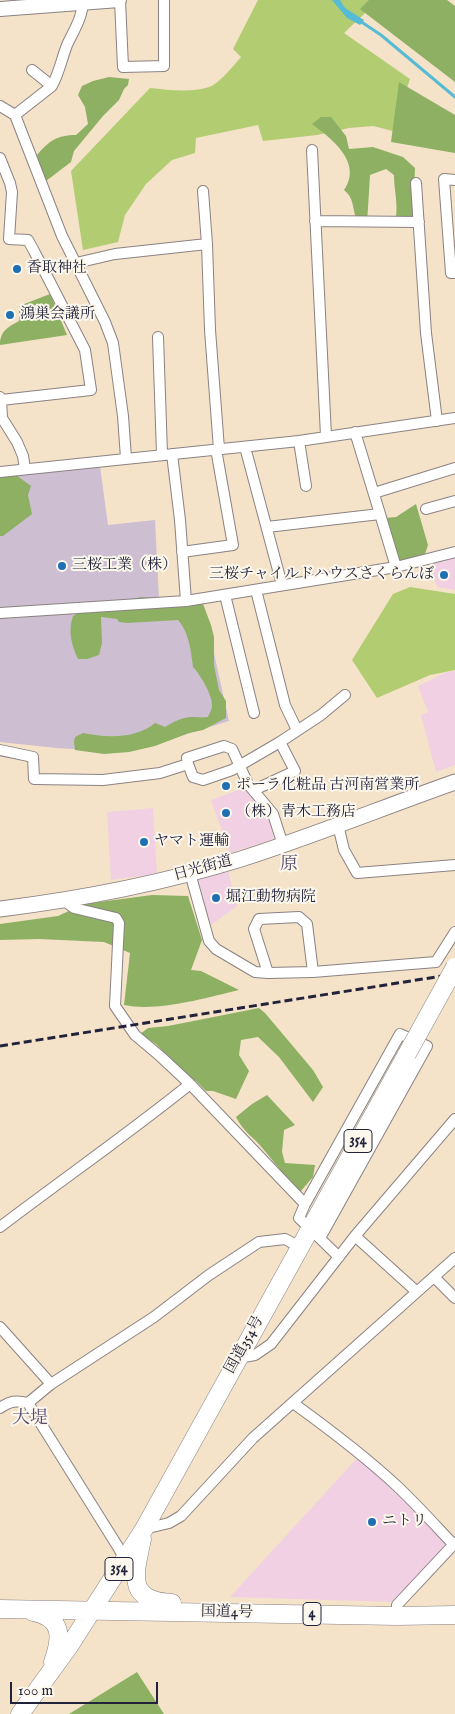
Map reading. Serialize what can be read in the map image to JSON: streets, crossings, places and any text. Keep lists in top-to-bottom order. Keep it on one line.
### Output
{"streets":{"highway":["354","国道354号","国道4号","4"],"main road":["日光街道"]},"crossings":[["国道354号","国道4号"]],"districts":["原","大堤"],"places":["香取神社","鴻巣会議所","三桜工業（株）","三桜チャイルドハウスさくらんぼ","ポーラ化粧品 古河南営業所","（株）青木工務店","ヤマト運輸","堀江動物病院","ニトリ"],"scale_bar":"100 m"}
